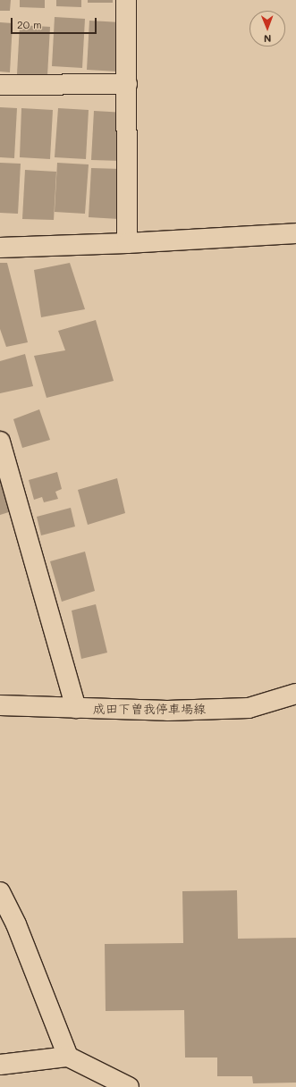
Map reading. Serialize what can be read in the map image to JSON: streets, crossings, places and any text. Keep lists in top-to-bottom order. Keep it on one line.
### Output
{"streets":{"street":["成田下曽我停車場線"]},"scale_bar":"20 m","north":"bottom"}
